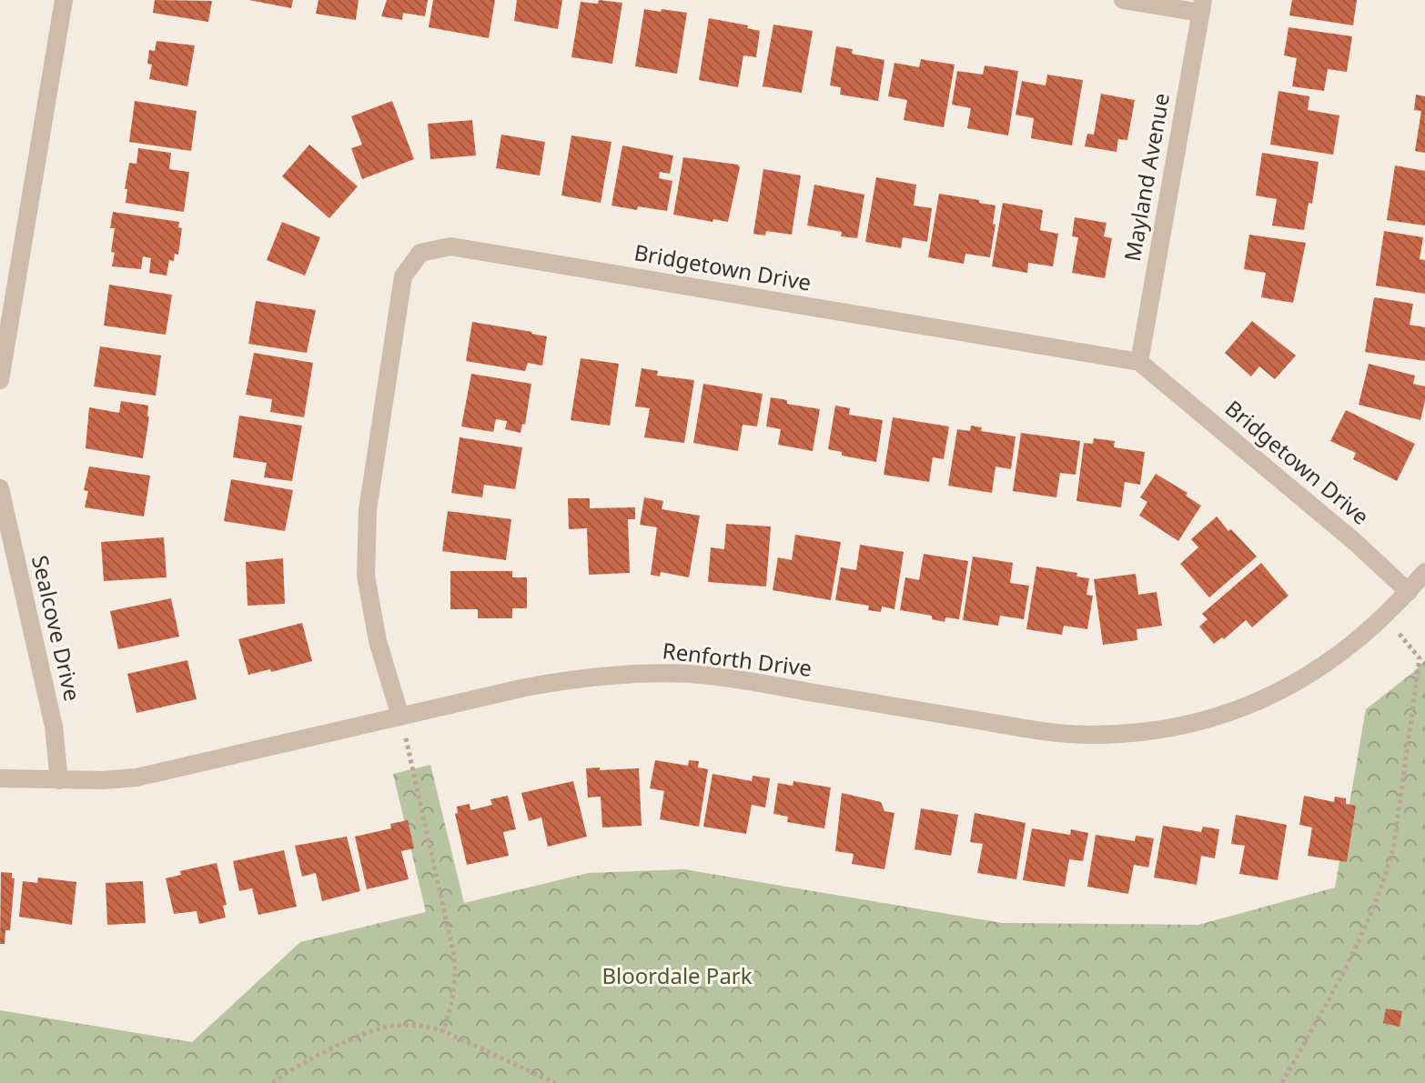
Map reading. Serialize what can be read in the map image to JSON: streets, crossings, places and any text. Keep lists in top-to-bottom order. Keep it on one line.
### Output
{"streets":{"street":["Mayland Avenue","Bridgetown Drive","Sealcove Drive","Renforth Drive"]},"crossings":[["Mayland Avenue","Bridgetown Drive"],["Bridgetown Drive","Renforth Drive"],["Sealcove Drive","Renforth Drive"]],"parks":["Bloordale Park"]}
